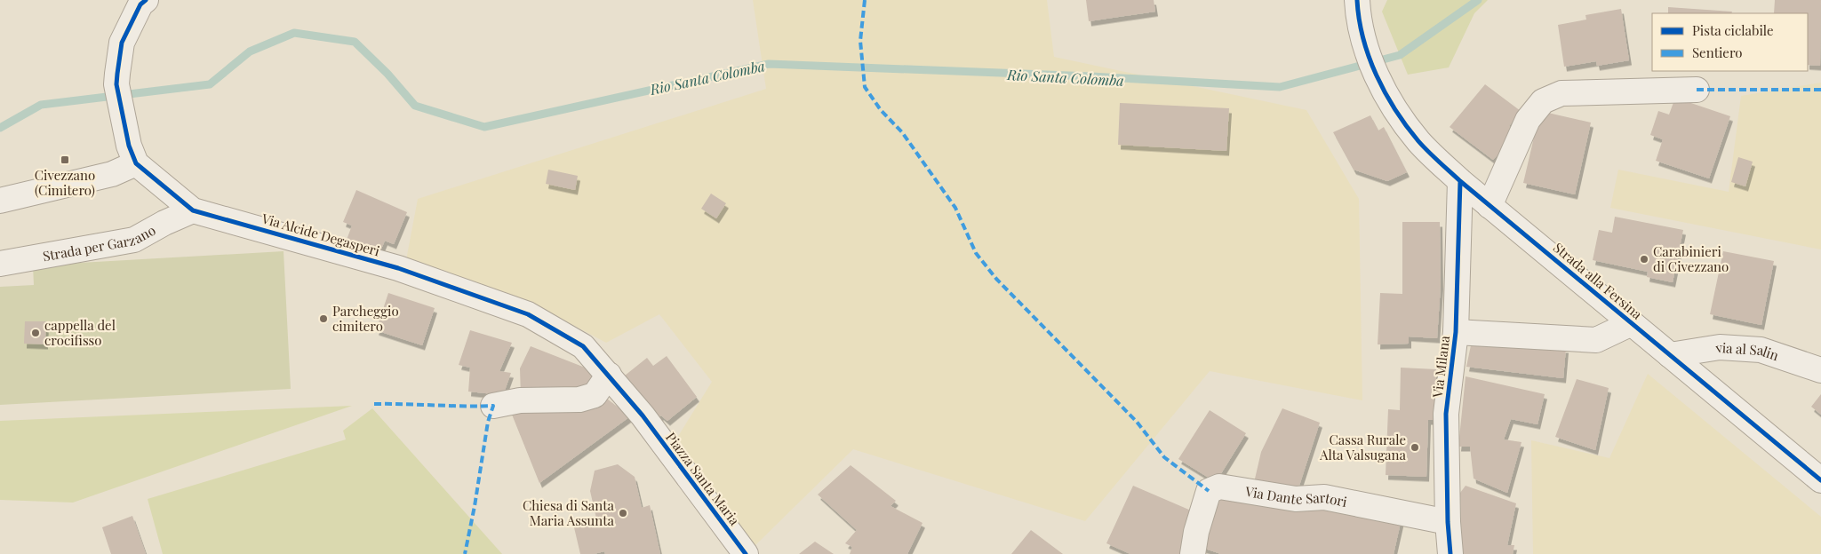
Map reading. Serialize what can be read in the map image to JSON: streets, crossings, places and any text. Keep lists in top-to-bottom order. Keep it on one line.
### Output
{"streets":{"street":["Via Alcide Degasperi","Strada per Garzano","Strada alla Fersina","via al Salin","Via Milana","Piazza Santa Maria","Via Dante Sartori"]},"crossings":[["Via Alcide Degasperi","Strada per Garzano"],["Via Alcide Degasperi","Piazza Santa Maria"],["Strada alla Fersina","via al Salin"],["Strada alla Fersina","Via Milana"],["Via Milana","Via Dante Sartori"]],"water":["Rio Santa Colomba"],"places":{"transit":["Civezzano (Cimitero)"],"other":["Carabinieri di Civezzano","Parcheggio cimitero","cappella del crocifisso","Cassa Rurale Alta Valsugana","Chiesa di Santa Maria Assunta"]},"legend":["Pista ciclabile","Sentiero"]}
